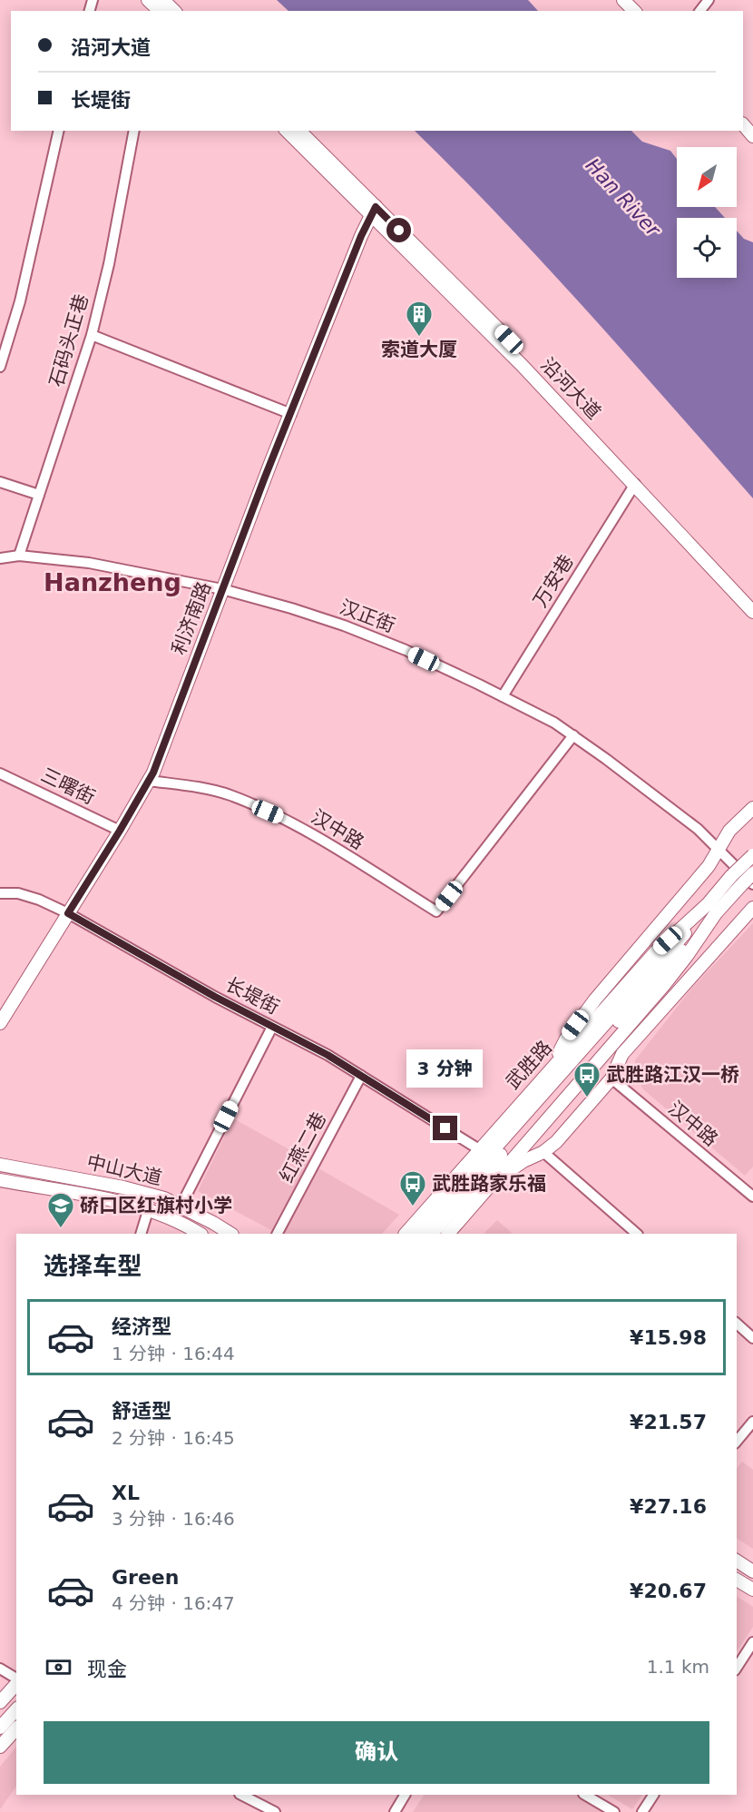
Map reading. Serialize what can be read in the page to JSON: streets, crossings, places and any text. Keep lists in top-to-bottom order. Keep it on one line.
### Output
{"streets":{"main road":["沿河大道","利济南路","武胜路","中山大道"],"street":["石码头正巷","万安巷","汉正街","三曙街","汉中路","长堤街","红燕二巷"]},"crossings":[["石码头正巷","汉正街"],["沿河大道","万安巷"],["沿河大道","利济南路"],["万安巷","汉正街"],["汉正街","利济南路"],["汉正街","汉中路"],["利济南路","三曙街"],["利济南路","汉中路"],["利济南路","长堤街"],["长堤街","武胜路"],["长堤街","红燕二巷"]],"districts":["Hanzheng"],"water":["Han River"],"places":{"building":["索道大厦"],"bus stop":["武胜路江汉一桥","武胜路家乐福"],"school or university":["硚口区红旗村小学"]},"north":"bottom left","page":{"banner":["沿河大道","长堤街"],"bubble":"3 分钟","heading":"选择车型","list":[{"name":"经济型","note":"1 分钟 · 16:44","value":"¥15.98"},{"name":"舒适型","note":"2 分钟 · 16:45","value":"¥21.57"},{"name":"XL","note":"3 分钟 · 16:46","value":"¥27.16"},{"name":"Green","note":"4 分钟 · 16:47","value":"¥20.67"}],"pay":["现金","1.1 km"],"buttons":"确认"}}
